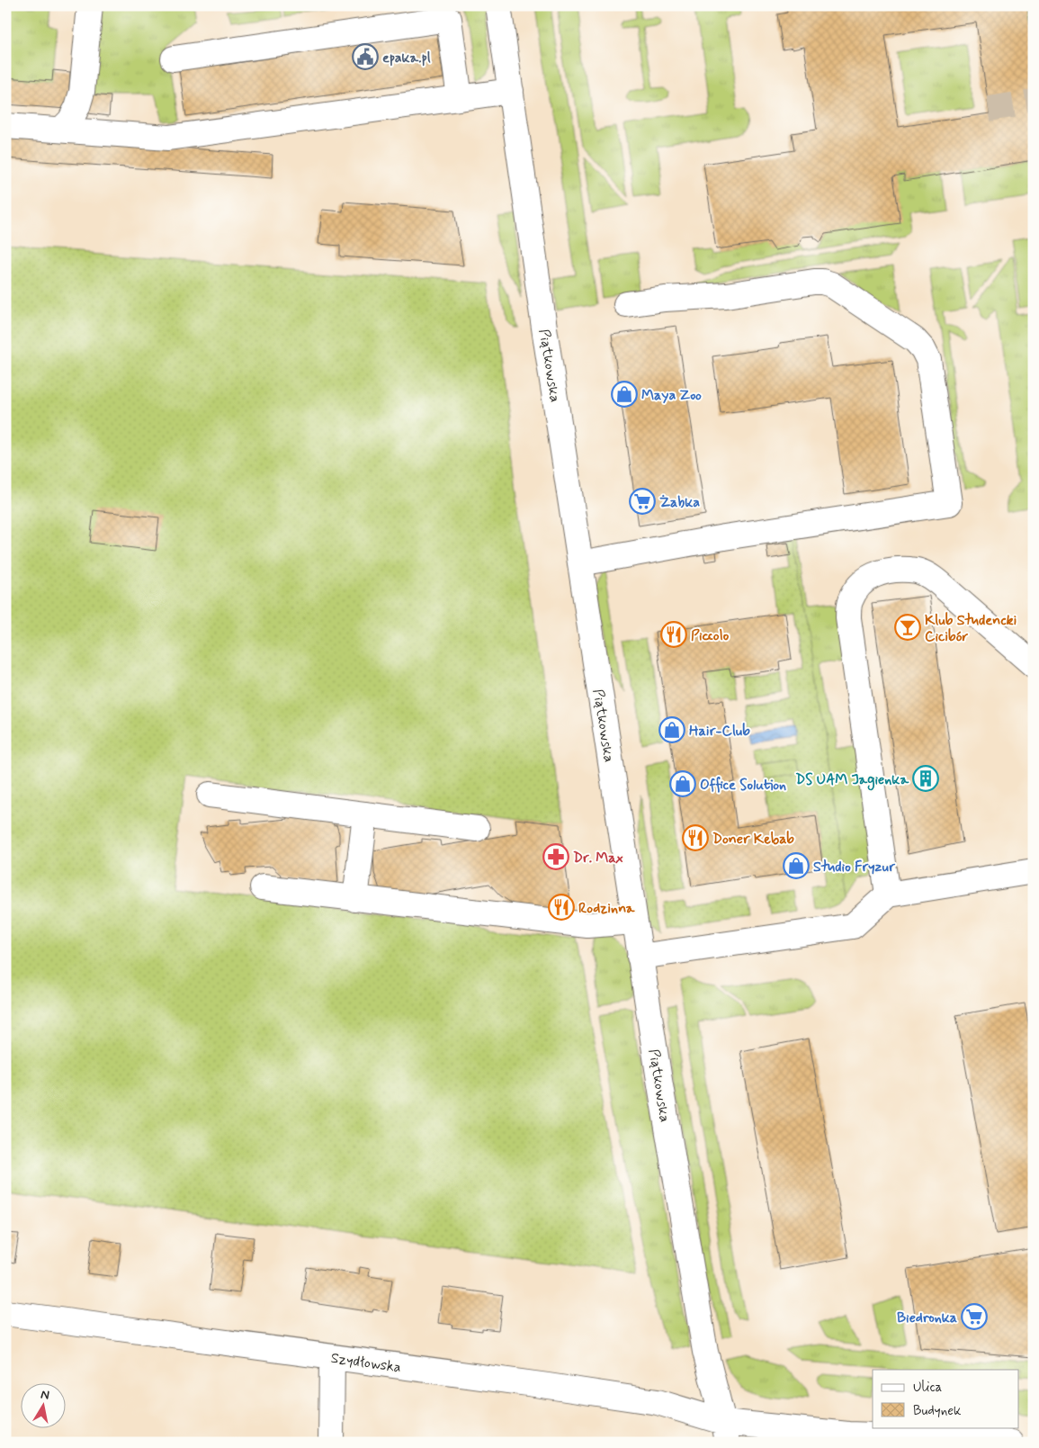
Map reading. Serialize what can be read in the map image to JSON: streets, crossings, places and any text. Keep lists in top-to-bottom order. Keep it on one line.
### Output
{"streets":{"street":["Piątkowska","Szydłowska"]},"crossings":[["Piątkowska","Szydłowska"]],"places":{"public building":["epaka.pl"],"shop":["Maya Zoo","Hair-Club","Office Solution","Studio Fryzur"],"supermarket":["Żabka","Biedronka"],"bar":["Klub Studencki Cicibór"],"restaurant":["Piccolo","Doner Kebab","Rodzinna"],"building":["DS UAM Jagienka"],"pharmacy":["Dr. Max"]},"legend":["Ulica","Budynek"],"north":"top"}
